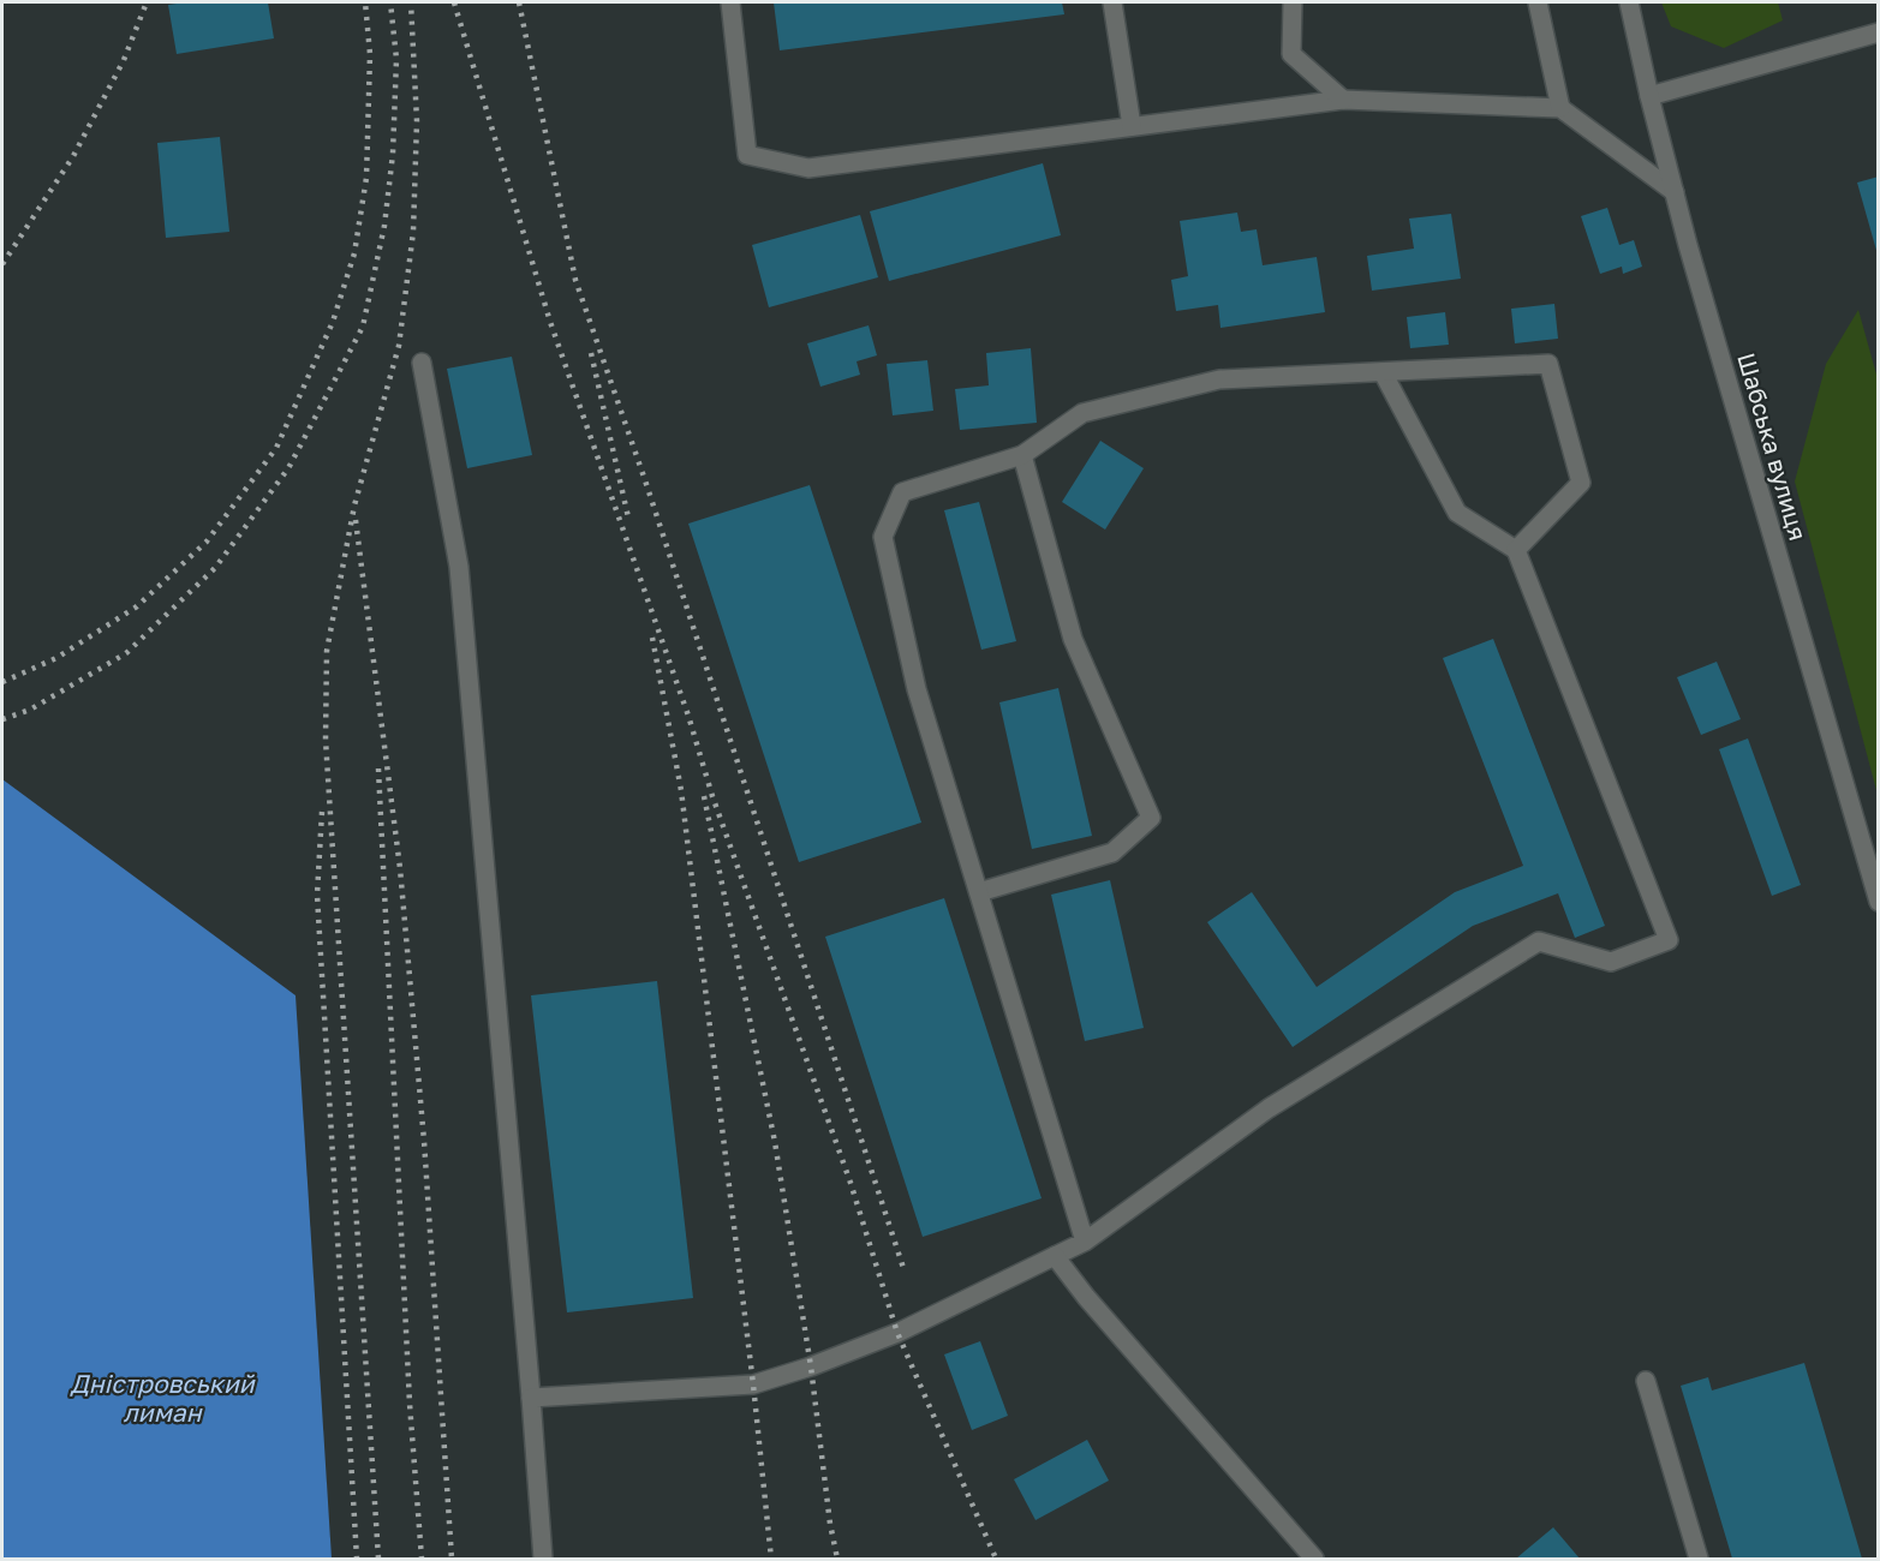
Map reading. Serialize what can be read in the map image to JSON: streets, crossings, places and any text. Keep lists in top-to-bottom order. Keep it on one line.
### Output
{"streets":{"street":["Шабська вулиця"]},"water":["Дністровський лиман"]}
